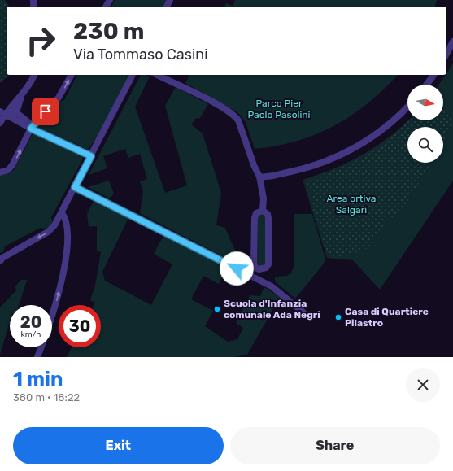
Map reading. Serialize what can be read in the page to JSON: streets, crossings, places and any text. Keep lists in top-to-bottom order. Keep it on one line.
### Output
{"parks":["Parco Pier Paolo Pasolini","Area ortiva Salgari"],"places":["Scuola d'Infanzia comunale Ada Negri","Casa di Quartiere Pilastro"],"north":"right","page":{"turn":["230 m","Via Tommaso Casini"],"speed":"20 km/h","limit":"30","heading":["1 min","380 m · 18:22"],"buttons":["Exit","Share"]}}
